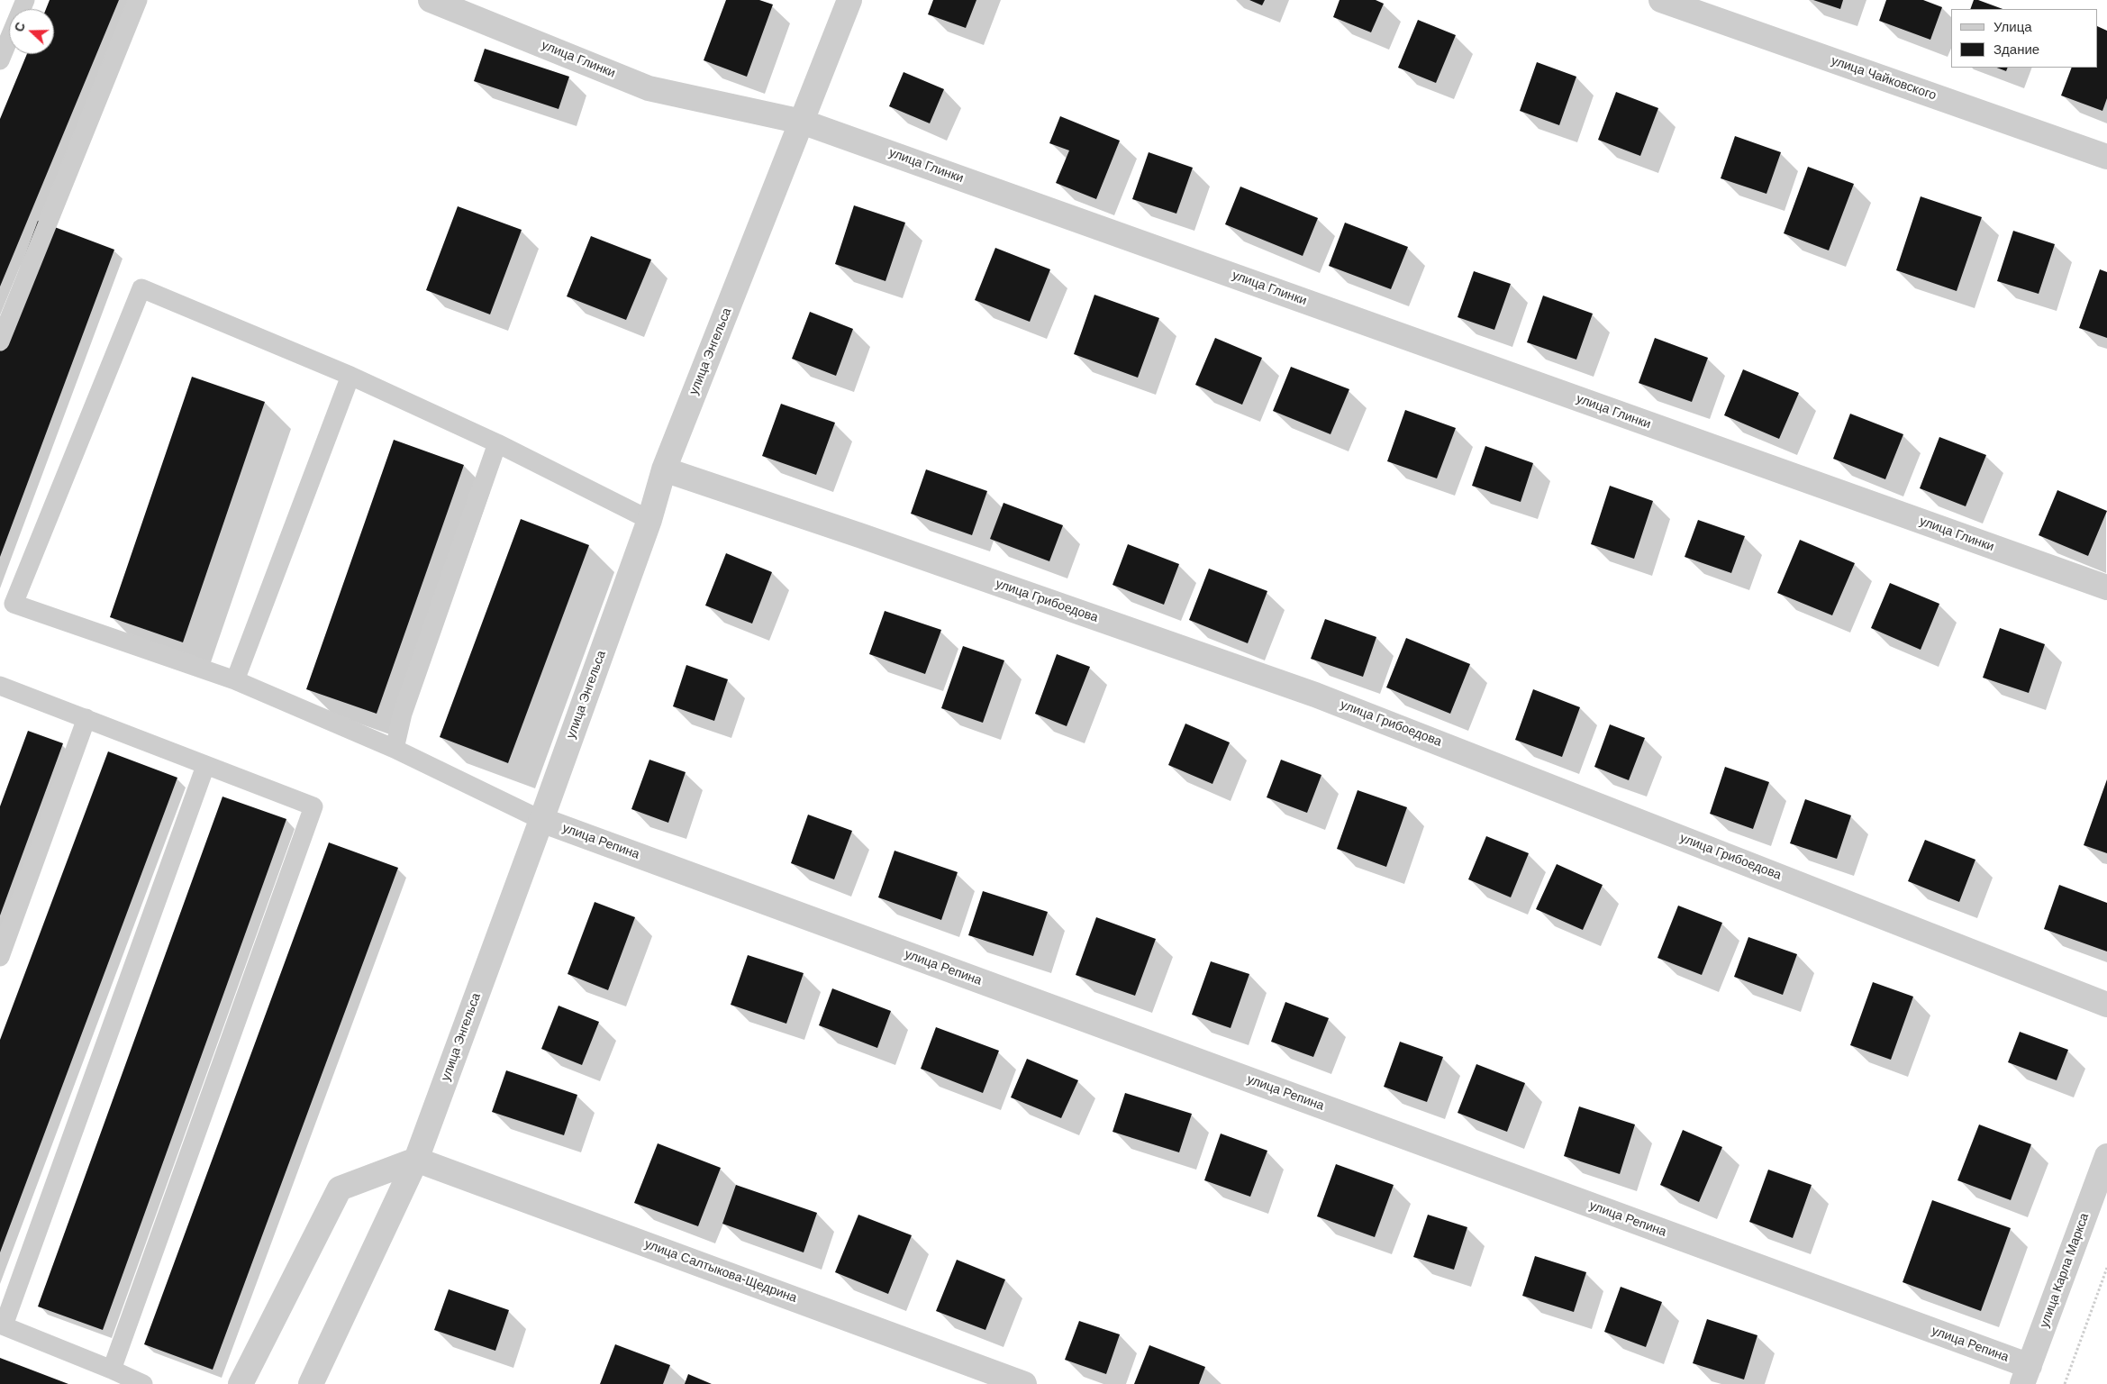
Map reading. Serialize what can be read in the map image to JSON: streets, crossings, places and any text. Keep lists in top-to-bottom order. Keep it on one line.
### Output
{"streets":{"street":["улица Глинки","улица Чайковского","улица Энгельса","улица Грибоедова","улица Репина","улица Карла Маркса","улица Салтыкова-Щедрина"]},"crossings":[["улица Глинки","улица Энгельса"],["улица Энгельса","улица Грибоедова"],["улица Энгельса","улица Репина"],["улица Энгельса","улица Салтыкова-Щедрина"],["улица Репина","улица Карла Маркса"]],"legend":["Улица","Здание"],"north":"left"}
